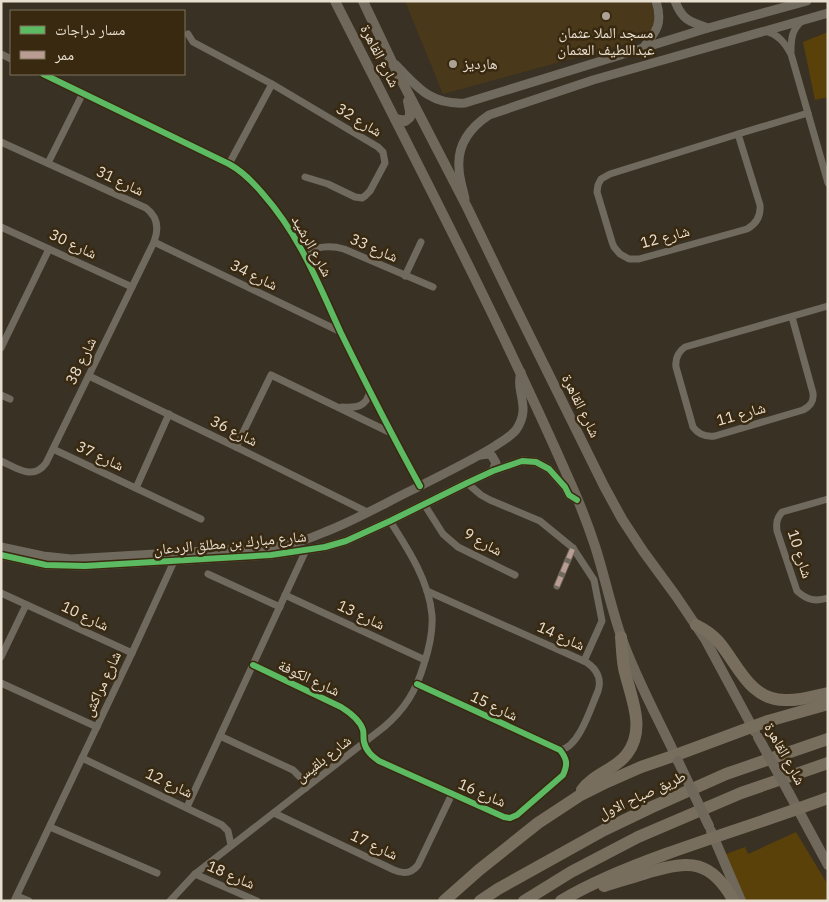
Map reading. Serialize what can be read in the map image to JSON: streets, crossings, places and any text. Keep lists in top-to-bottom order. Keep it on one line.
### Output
{"streets":{"highway":["طريق صباح الاول"],"main road":["شارع القاهرة"],"street":["شارع 32","شارع 31","شارع 12","شارع 30","شارع الرشيد","شارع 33","شارع 34","شارع 38","شارع 11","شارع 36","شارع 37","شارع 9","شارع مبارك بن مطلق الردعان","شارع 10","شارع 13","شارع 14","شارع الكوفة","شارع مراكش","شارع 15","شارع بلقيس","شارع 16","شارع 17","شارع 18"]},"crossings":[["شارع القاهرة","شارع مبارك بن مطلق الردعان"],["شارع 31","شارع 34"],["شارع 31","شارع 38"],["شارع 12","شارع مراكش"],["شارع 12","شارع بلقيس"],["شارع 30","شارع 38"],["شارع الرشيد","شارع 33"],["شارع الرشيد","شارع 34"],["شارع الرشيد","شارع مبارك بن مطلق الردعان"],["شارع 34","شارع 38"],["شارع 38","شارع 36"],["شارع 38","شارع 37"],["شارع 36","شارع 37"],["شارع 36","شارع مبارك بن مطلق الردعان"],["شارع 9","شارع مبارك بن مطلق الردعان"],["شارع مبارك بن مطلق الردعان","شارع مراكش"],["شارع مبارك بن مطلق الردعان","شارع بلقيس"],["شارع 10","شارع مراكش"],["شارع 13","شارع بلقيس"],["شارع 14","شارع 15"],["شارع 14","شارع بلقيس"],["شارع 14","شارع 16"],["شارع الكوفة","شارع بلقيس"],["شارع الكوفة","شارع 16"],["شارع 15","شارع بلقيس"],["شارع 15","شارع 16"],["شارع بلقيس","شارع 16"],["شارع بلقيس","شارع 17"],["شارع بلقيس","شارع 18"],["شارع 16","شارع 17"]],"places":["مسجد الملا عثمان عبداللطيف العثمان","هارديز"],"legend":["مسار دراجات","ممر"]}
